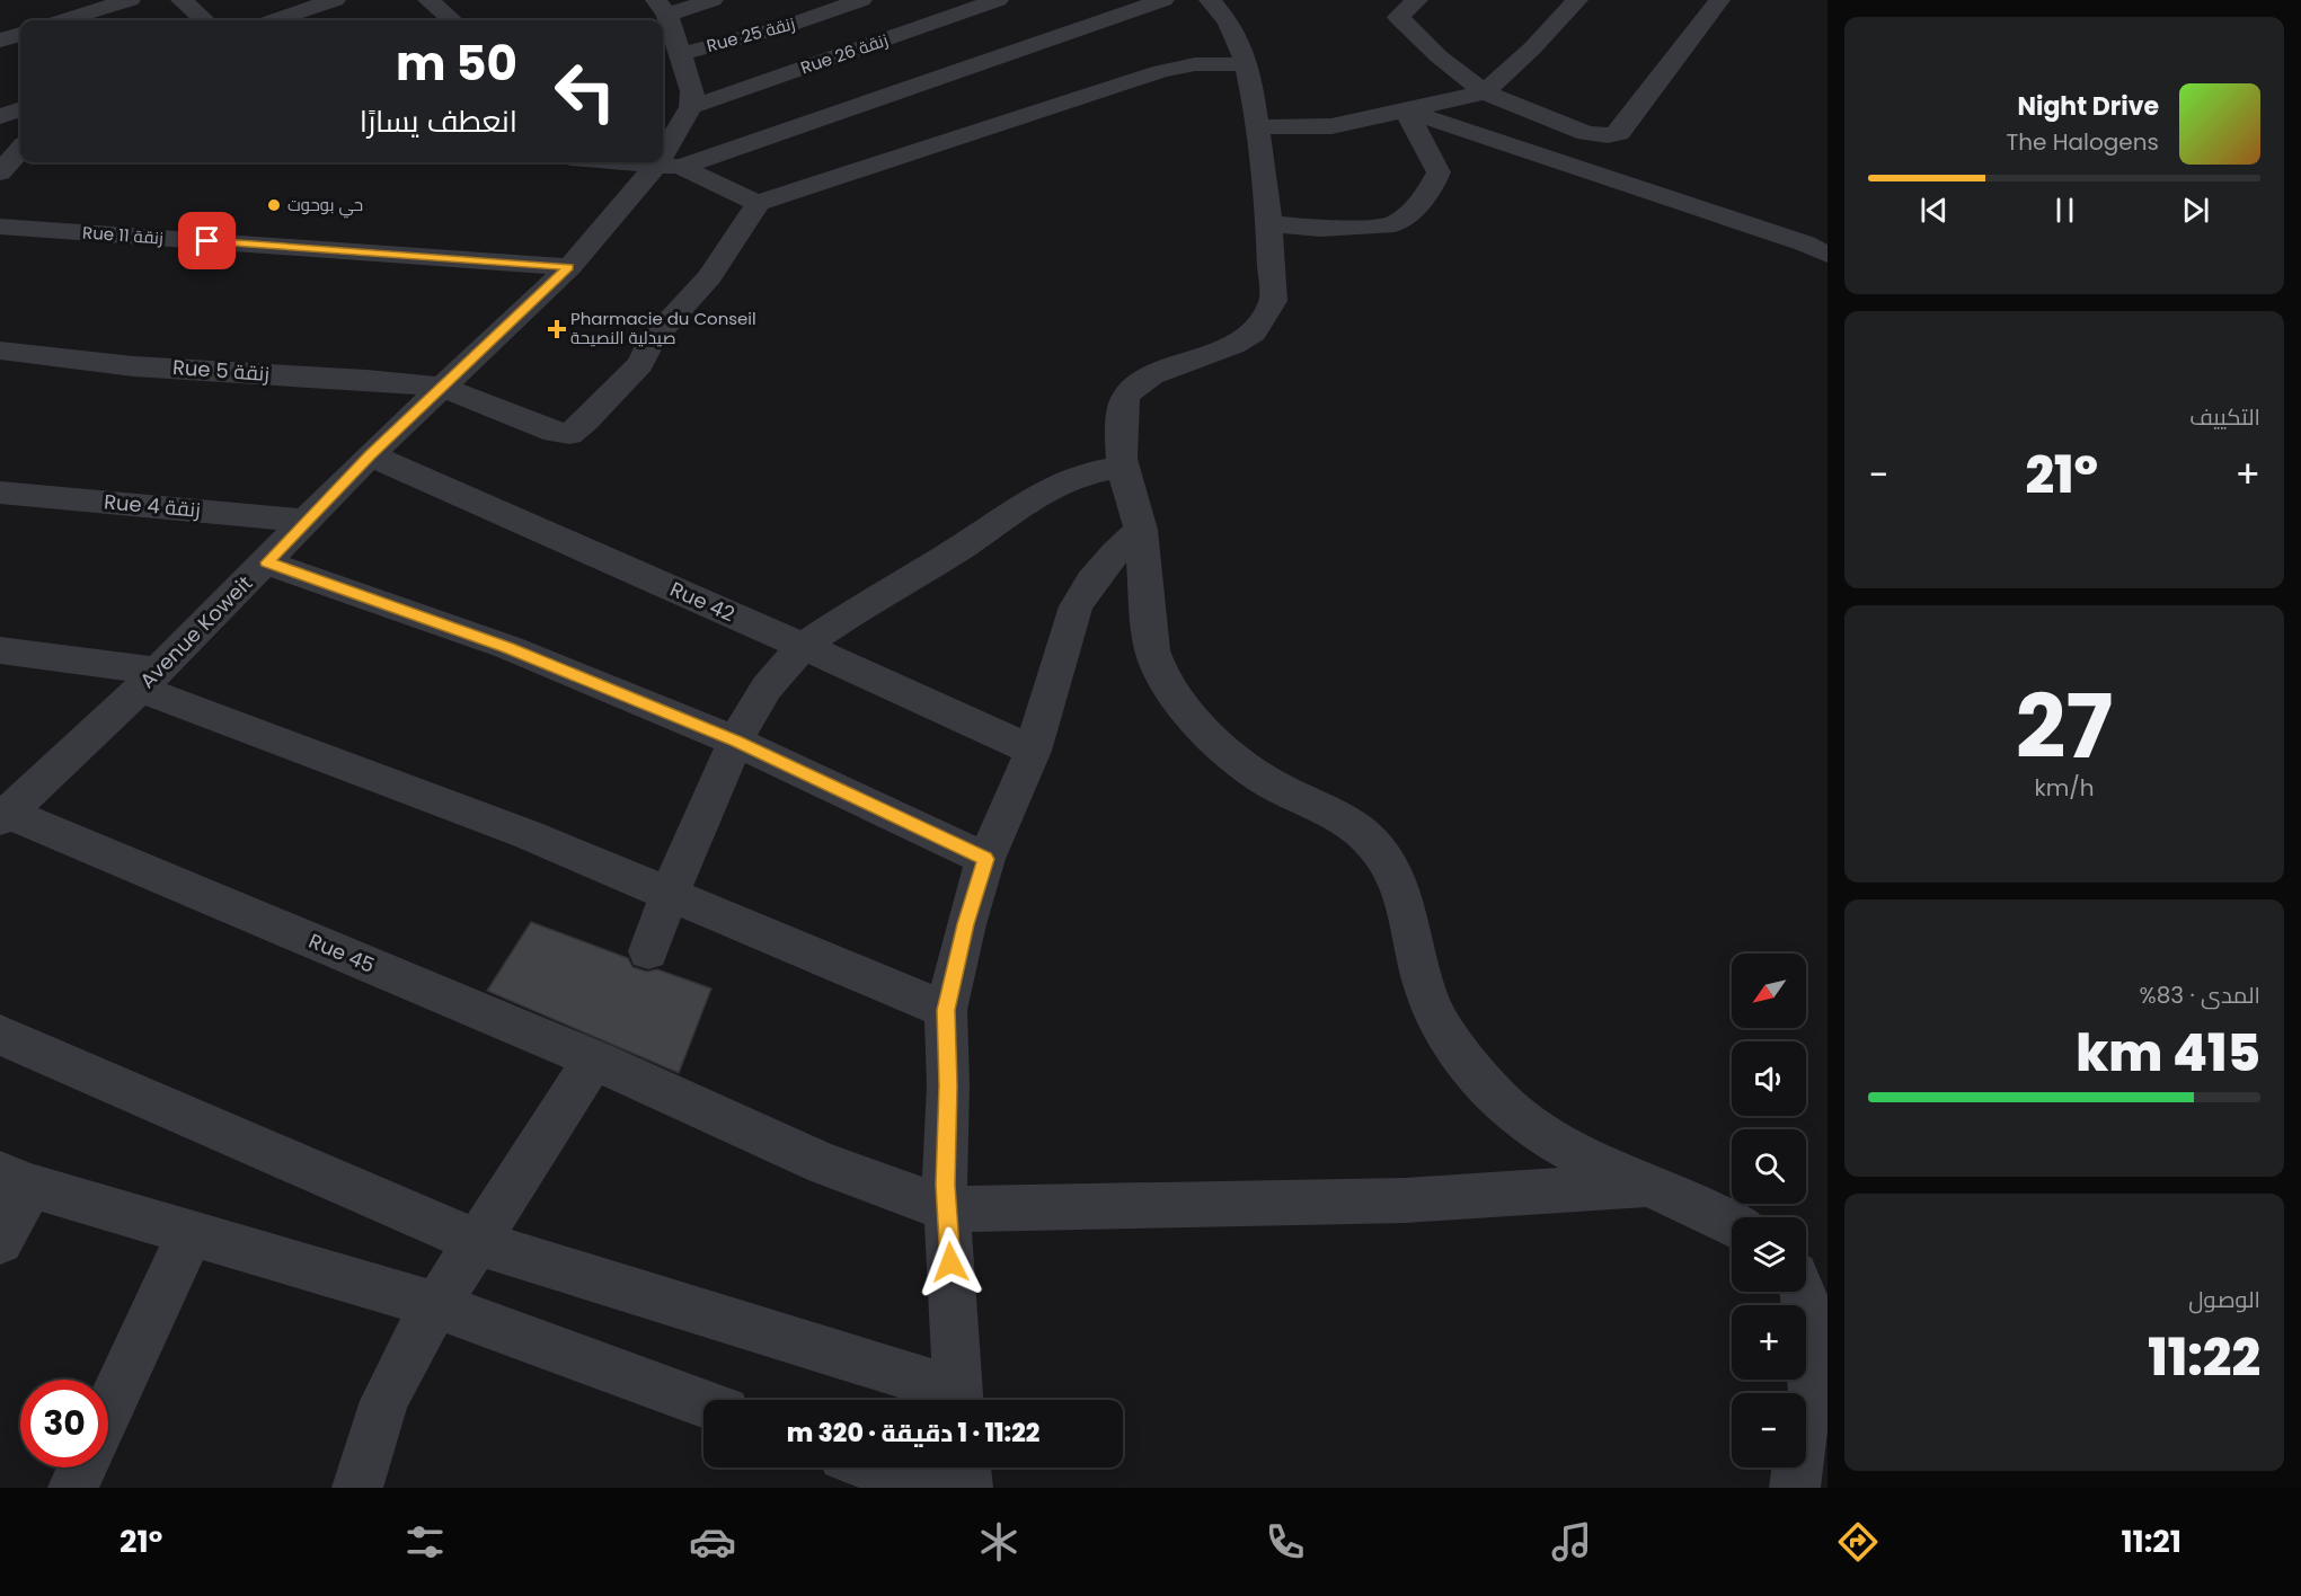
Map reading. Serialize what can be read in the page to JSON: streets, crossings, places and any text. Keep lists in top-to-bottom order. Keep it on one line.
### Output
{"streets":{"street":["Rue 25 زنقة","Rue 26 زنقة","Rue 11 زنقة","Rue 5 زنقة","Rue 4 زنقة","Rue 42","Avenue Koweit","Rue 45"]},"crossings":[["Rue 26 زنقة","Avenue Koweit"],["Rue 11 زنقة","Avenue Koweit"],["Rue 5 زنقة","Avenue Koweit"],["Rue 4 زنقة","Avenue Koweit"],["Rue 42","Avenue Koweit"],["Avenue Koweit","Rue 45"]],"places":{"other":["حي بوحوت"],"health":["Pharmacie du Conseil صيدلية النصيحة"]},"north":"bottom left","page":{"turn":["50 m","انعطف يسارًا"],"song":["Night Drive","The Halogens"],"tile":["التكييف",["27","km/h"],["المدى · 83%","415 km"],["الوصول","11:22"]],"heat":["−","21°","+"],"map_buttons":["+","−"],"limit":"30","trip":"11:22 · 1 دقيقة · 320 m","tabs":["11:21","21°"]}}
